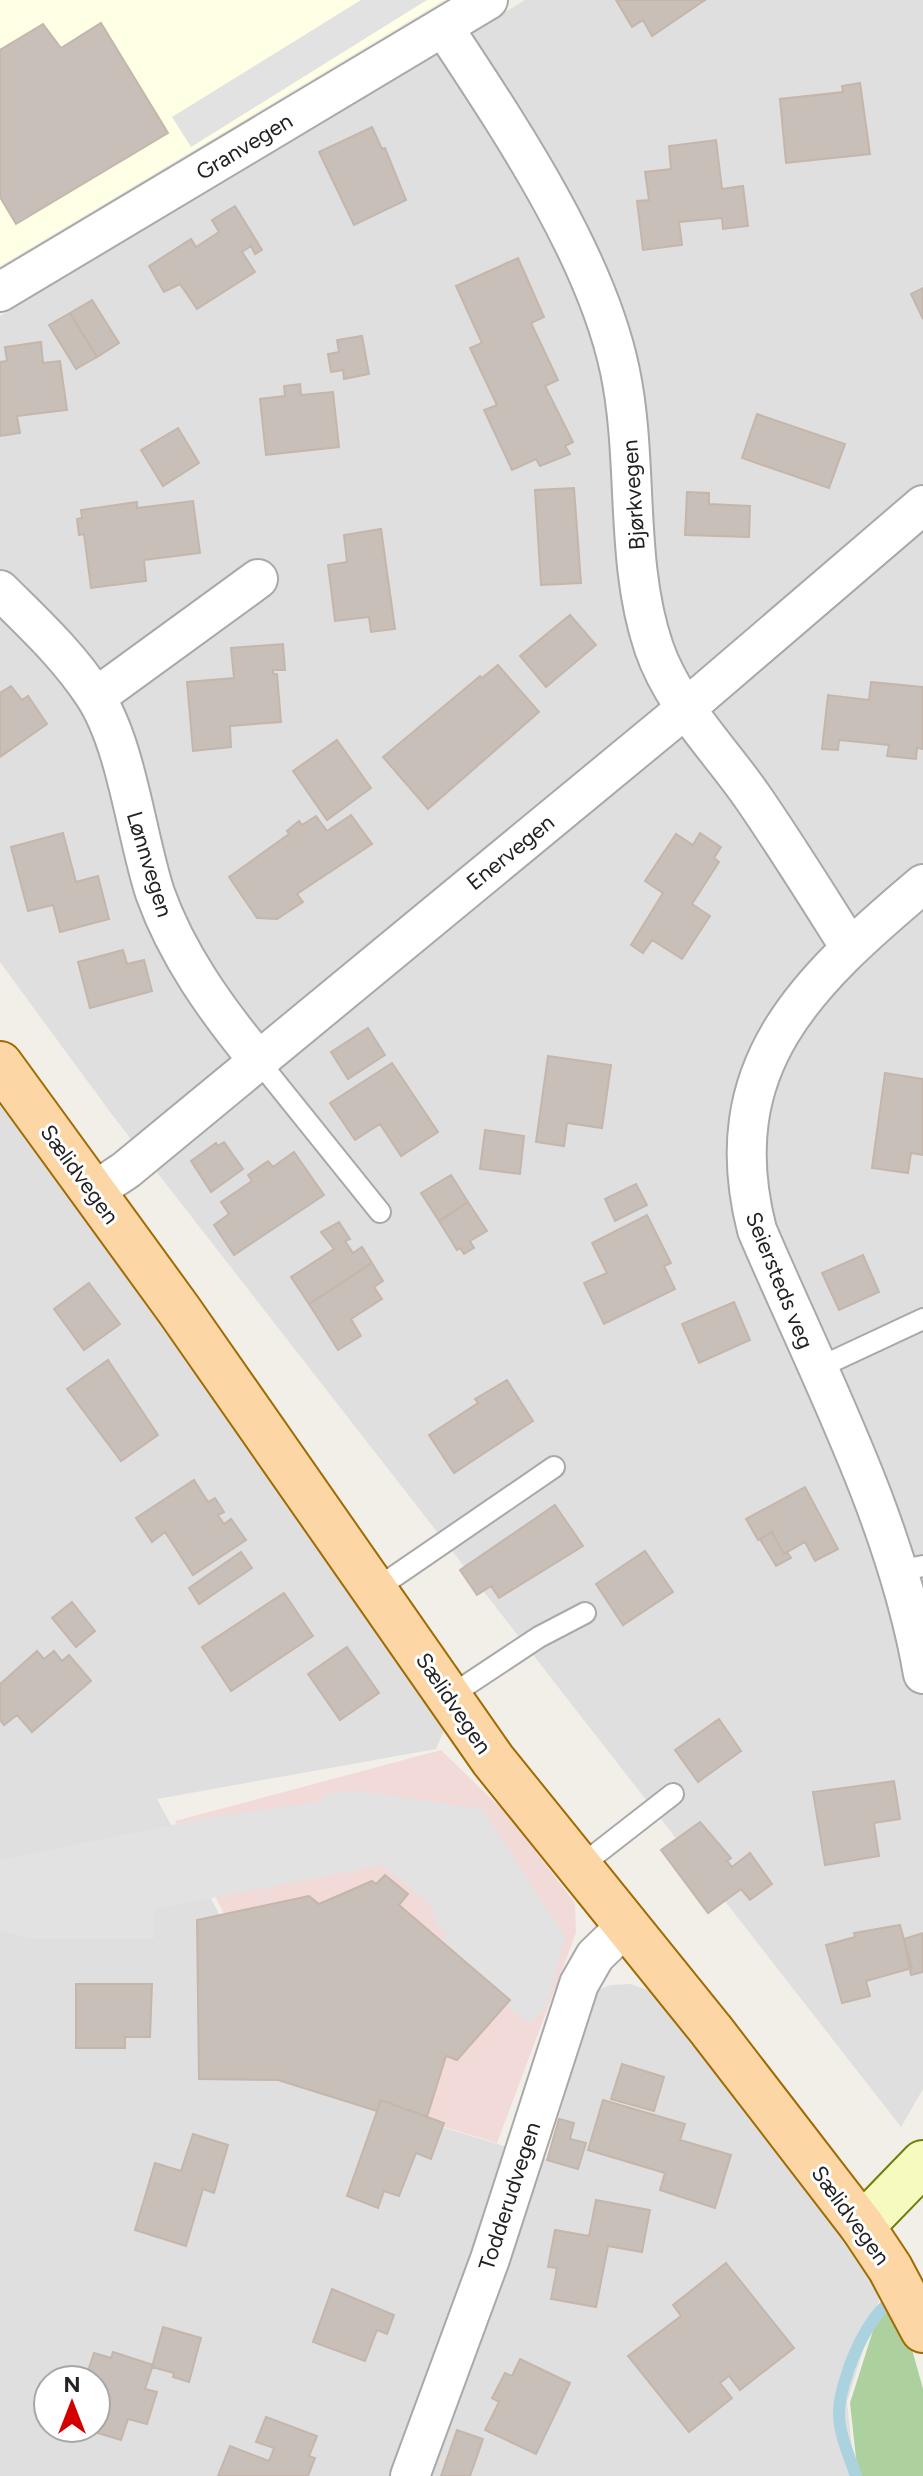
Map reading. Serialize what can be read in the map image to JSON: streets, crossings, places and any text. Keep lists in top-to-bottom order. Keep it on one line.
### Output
{"streets":{"main road":["Sælidvegen"],"street":["Granvegen","Bjørkvegen","Enervegen","Lønnvegen","Seiersteds veg","Todderudvegen"]},"crossings":[["Granvegen","Bjørkvegen"],["Bjørkvegen","Enervegen"],["Bjørkvegen","Seiersteds veg"],["Enervegen","Lønnvegen"],["Enervegen","Sælidvegen"],["Sælidvegen","Todderudvegen"]],"north":"top"}
